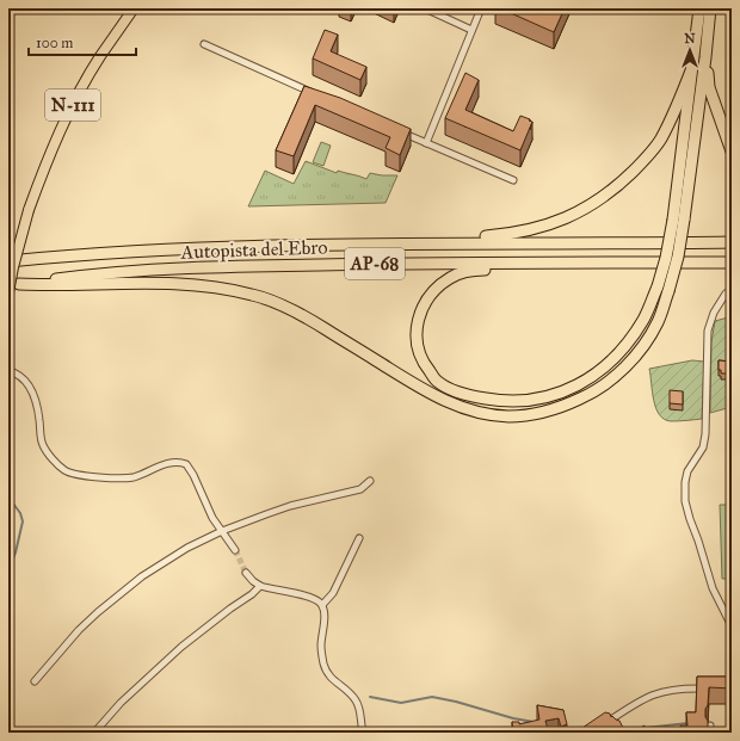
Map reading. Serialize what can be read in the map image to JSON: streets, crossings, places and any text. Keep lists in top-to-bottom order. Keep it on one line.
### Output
{"streets":{"highway":["N-111","Autopista del Ebro","AP-68"]},"scale_bar":"100 m","north":"top"}
